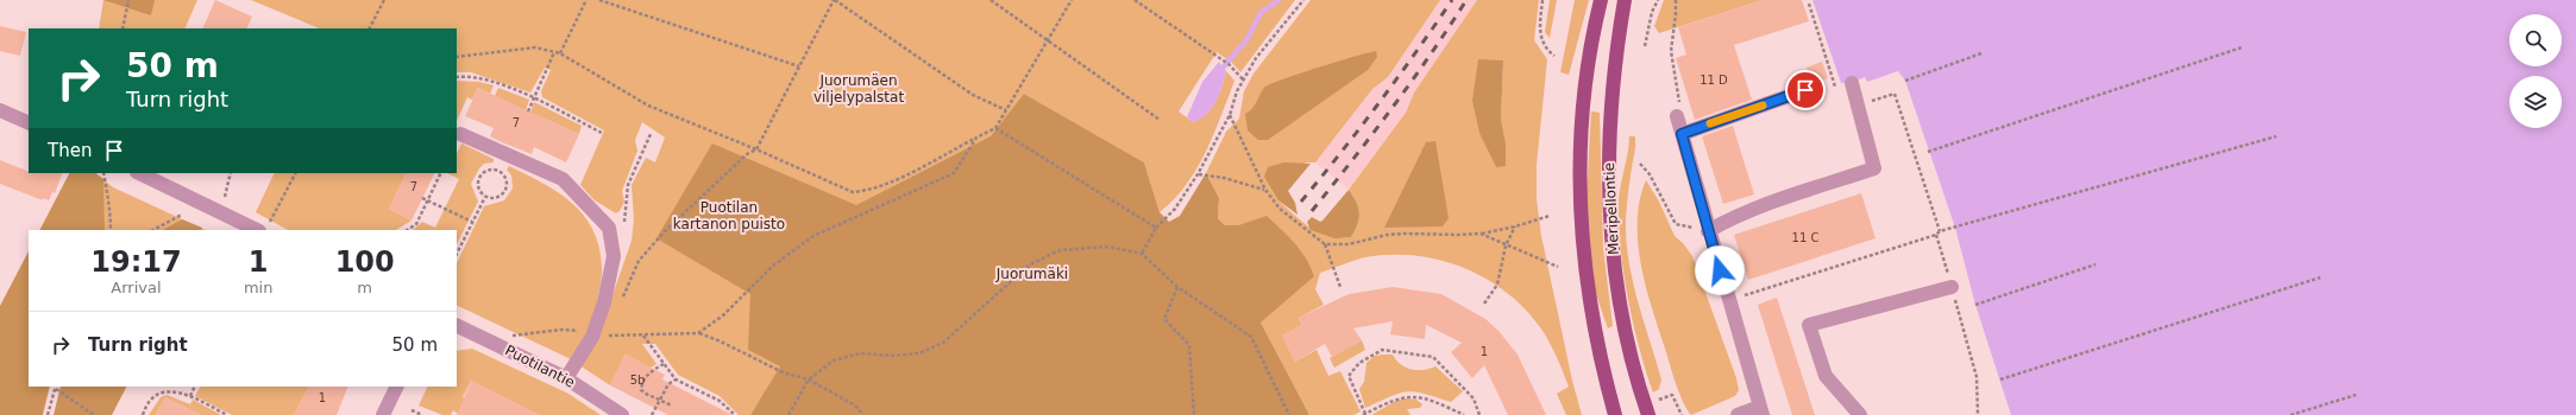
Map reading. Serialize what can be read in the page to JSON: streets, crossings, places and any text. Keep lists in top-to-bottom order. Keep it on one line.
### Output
{"streets":{"main road":["Meripellontie"],"street":["Puotilantie"]},"parks":["Juorumäen viljelypalstat","Puotilan kartanon puisto","Juorumäki"],"house_numbers":["11 D","7","7","11 C","1","5b","1"],"page":{"turn":["50 m","Turn right"],"then":"Then","eta":["19:17","Arrival","1","min","100","m"],"list":[{"name":"Turn right","value":"50 m"}]}}
